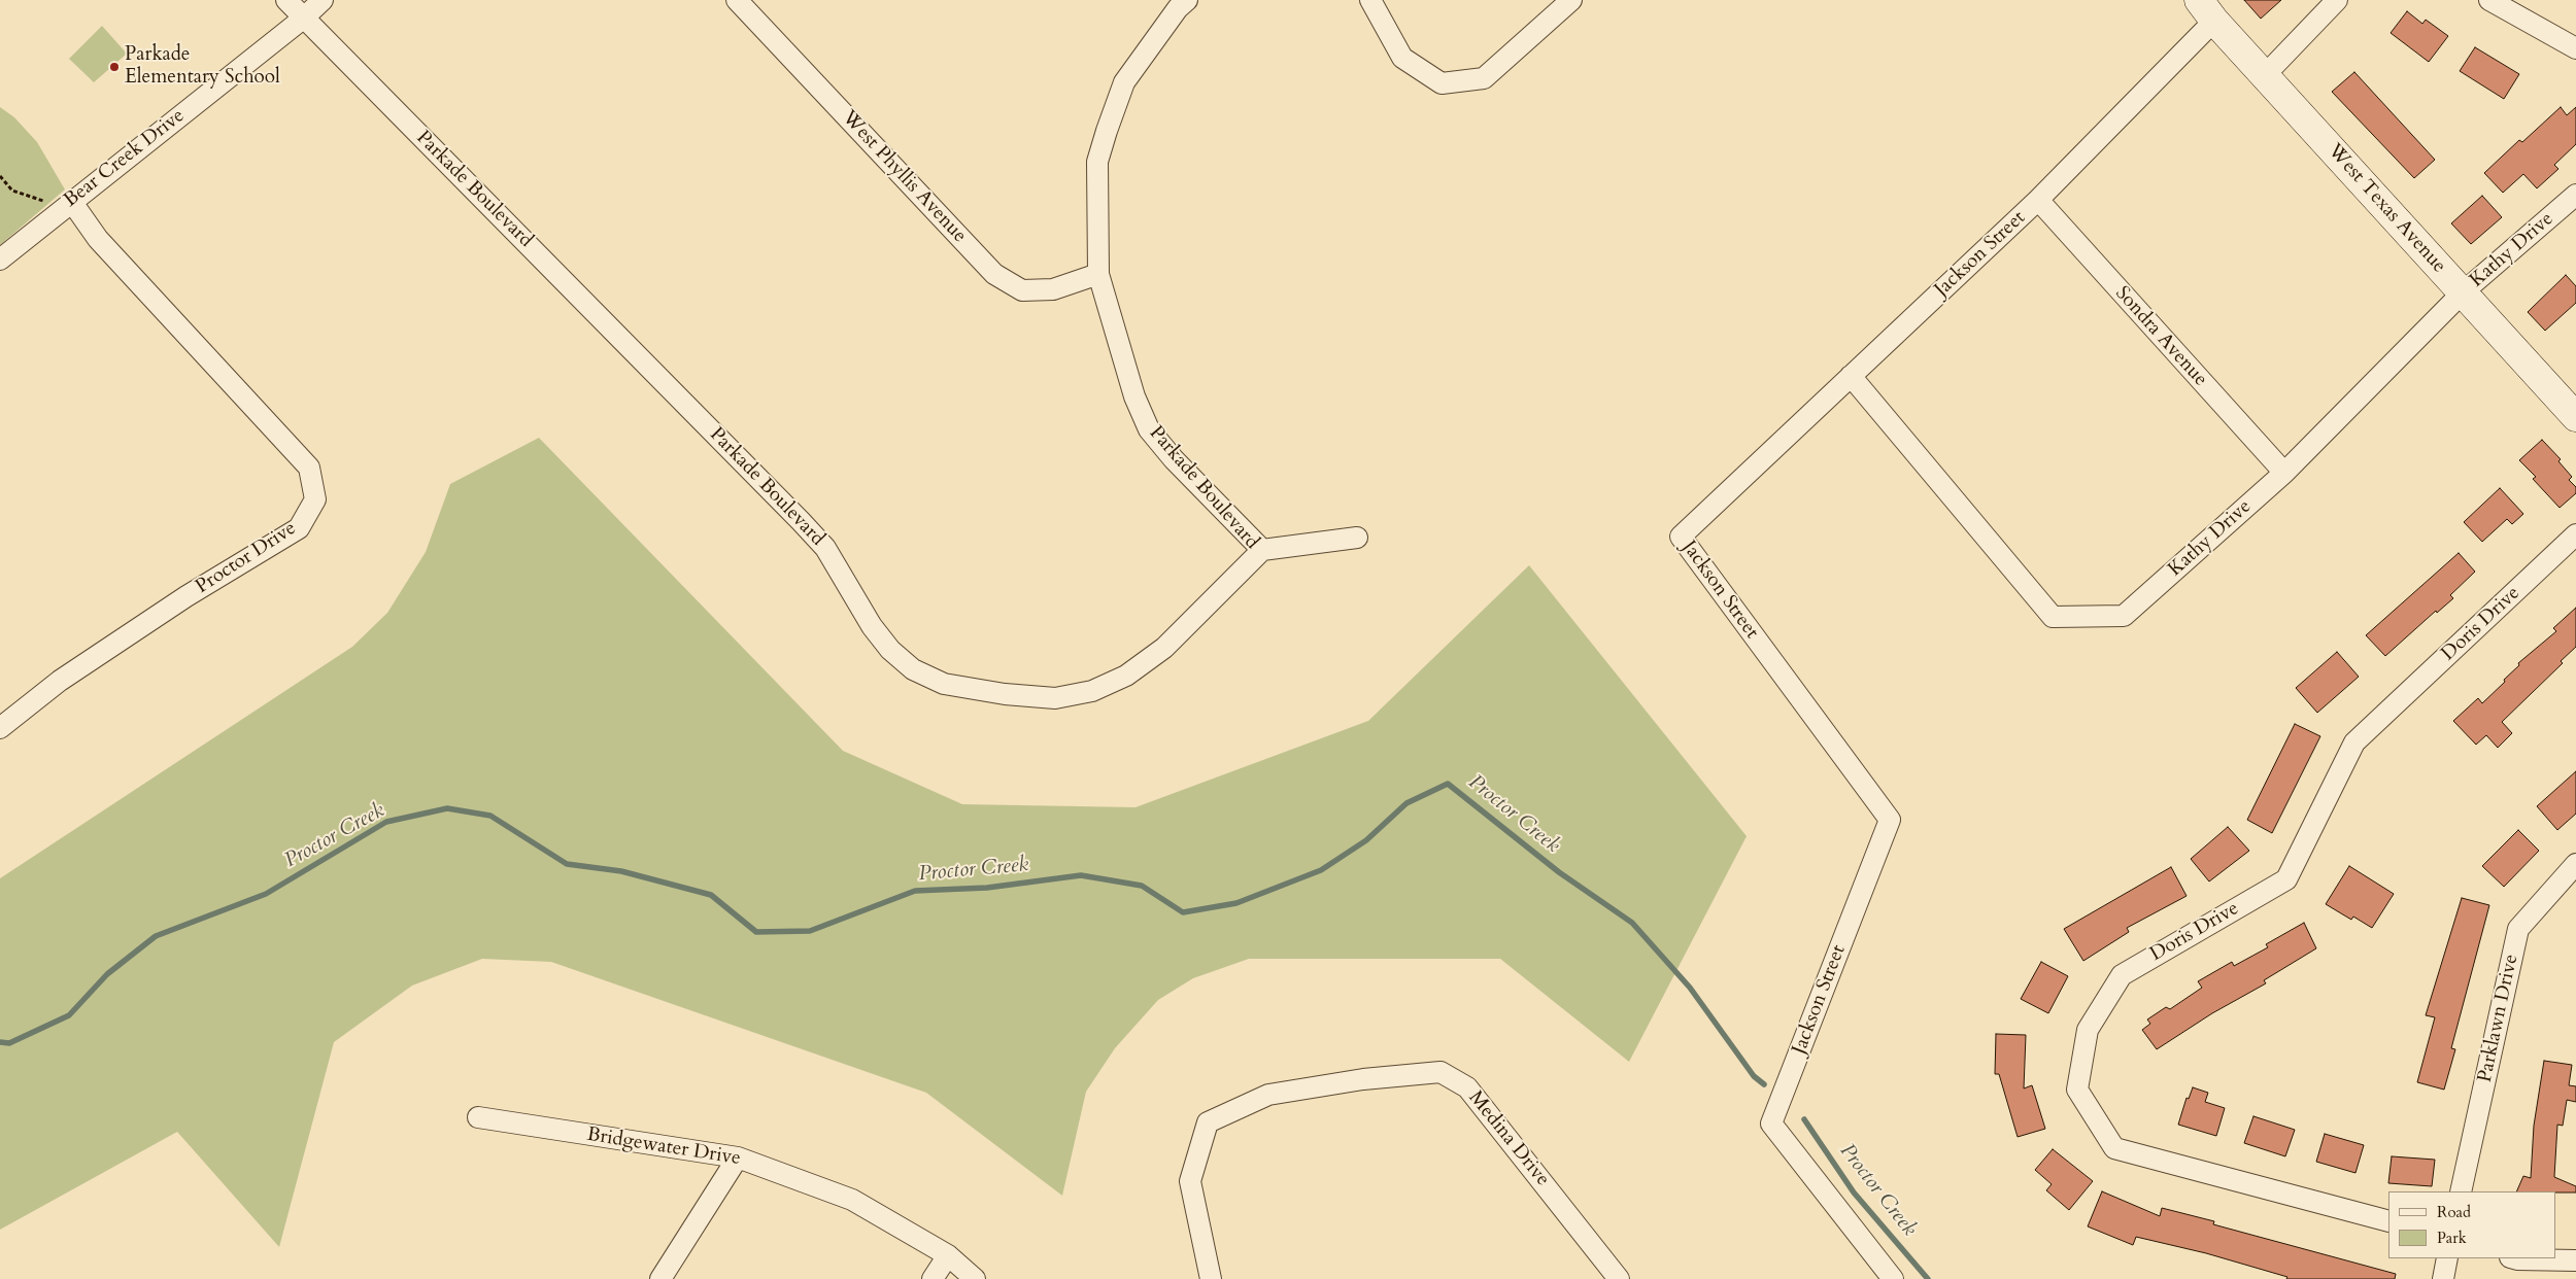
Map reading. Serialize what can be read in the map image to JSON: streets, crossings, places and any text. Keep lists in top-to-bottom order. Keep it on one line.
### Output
{"streets":{"street":["Bear Creek Drive","West Phyllis Avenue","Parkade Boulevard","West Texas Avenue","Kathy Drive","Jackson Street","Sondra Avenue","Proctor Drive","Doris Drive","Parklawn Drive","Medina Drive","Bridgewater Drive"]},"crossings":[["Bear Creek Drive","Parkade Boulevard"],["Bear Creek Drive","Proctor Drive"],["West Phyllis Avenue","Parkade Boulevard"],["West Texas Avenue","Kathy Drive"],["West Texas Avenue","Jackson Street"],["Kathy Drive","Jackson Street"],["Kathy Drive","Sondra Avenue"],["Jackson Street","Sondra Avenue"]],"water":["Proctor Creek"],"places":["Parkade Elementary School"],"legend":["Road","Park"]}
